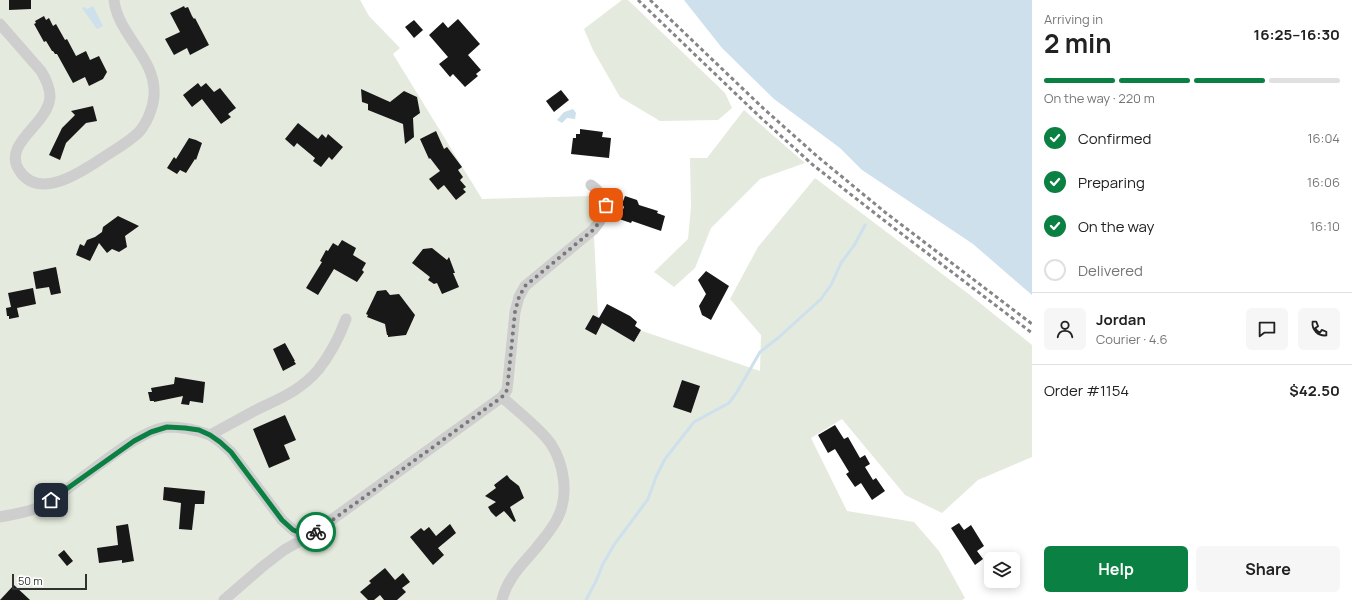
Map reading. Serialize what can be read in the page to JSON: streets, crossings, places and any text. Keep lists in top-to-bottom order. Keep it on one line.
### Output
{"scale_bar":"50 m","page":{"heading":["2 min","Arriving in","16:25–16:30"],"panel":["Jordan","Courier · 4.6","Order #1154","$42.50"],"bar":"On the way · 220 m","list":[["Confirmed","16:04"],["Preparing","16:06"],["On the way","16:10"],"Delivered"],"buttons":["Help","Share"],"scale":"50 m"}}
